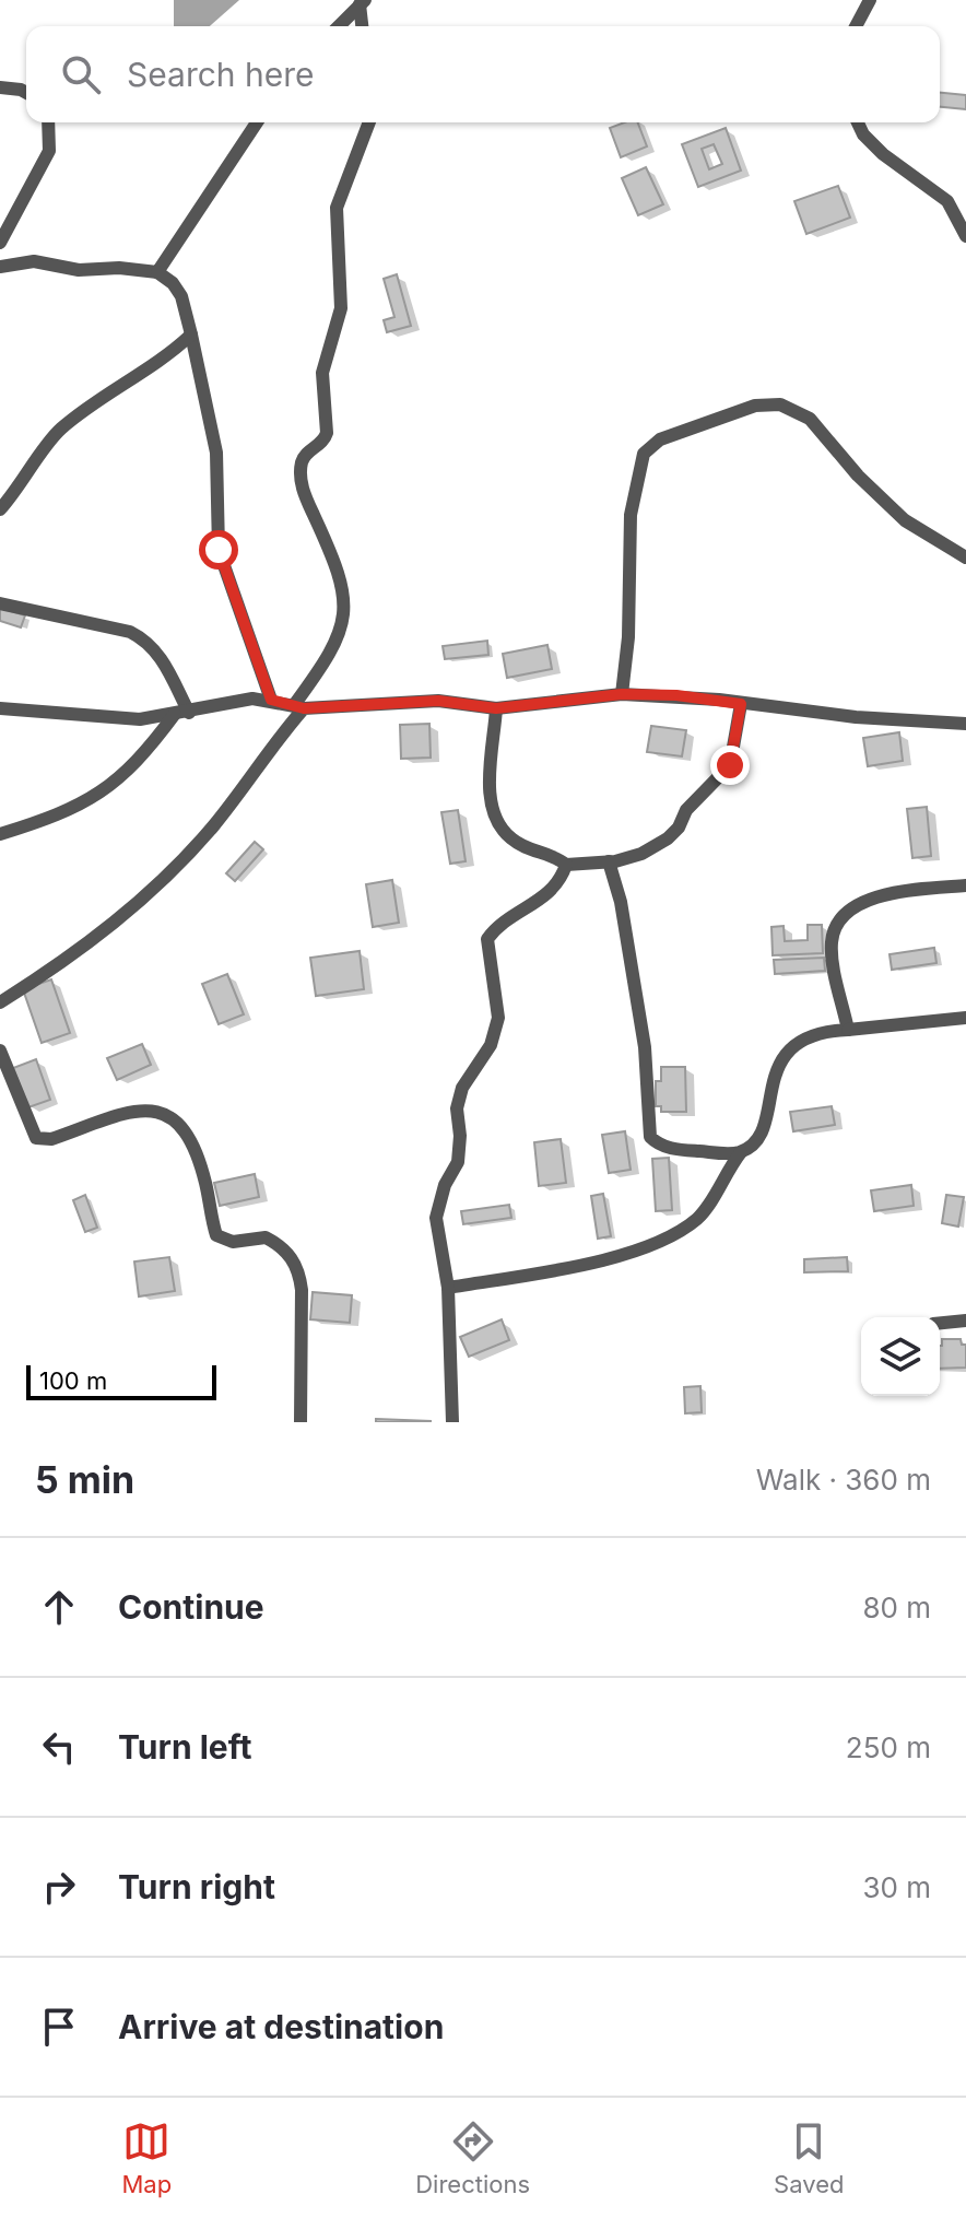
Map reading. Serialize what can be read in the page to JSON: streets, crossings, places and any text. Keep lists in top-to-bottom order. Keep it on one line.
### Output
{"scale_bar":"100 m","page":{"search":"Search here","scale":"100 m","heading":["5 min","Walk · 360 m"],"list":[["Continue","80 m"],["Turn left","250 m"],["Turn right","30 m"],"Arrive at destination"],"nav":["Map","Directions","Saved"]}}
